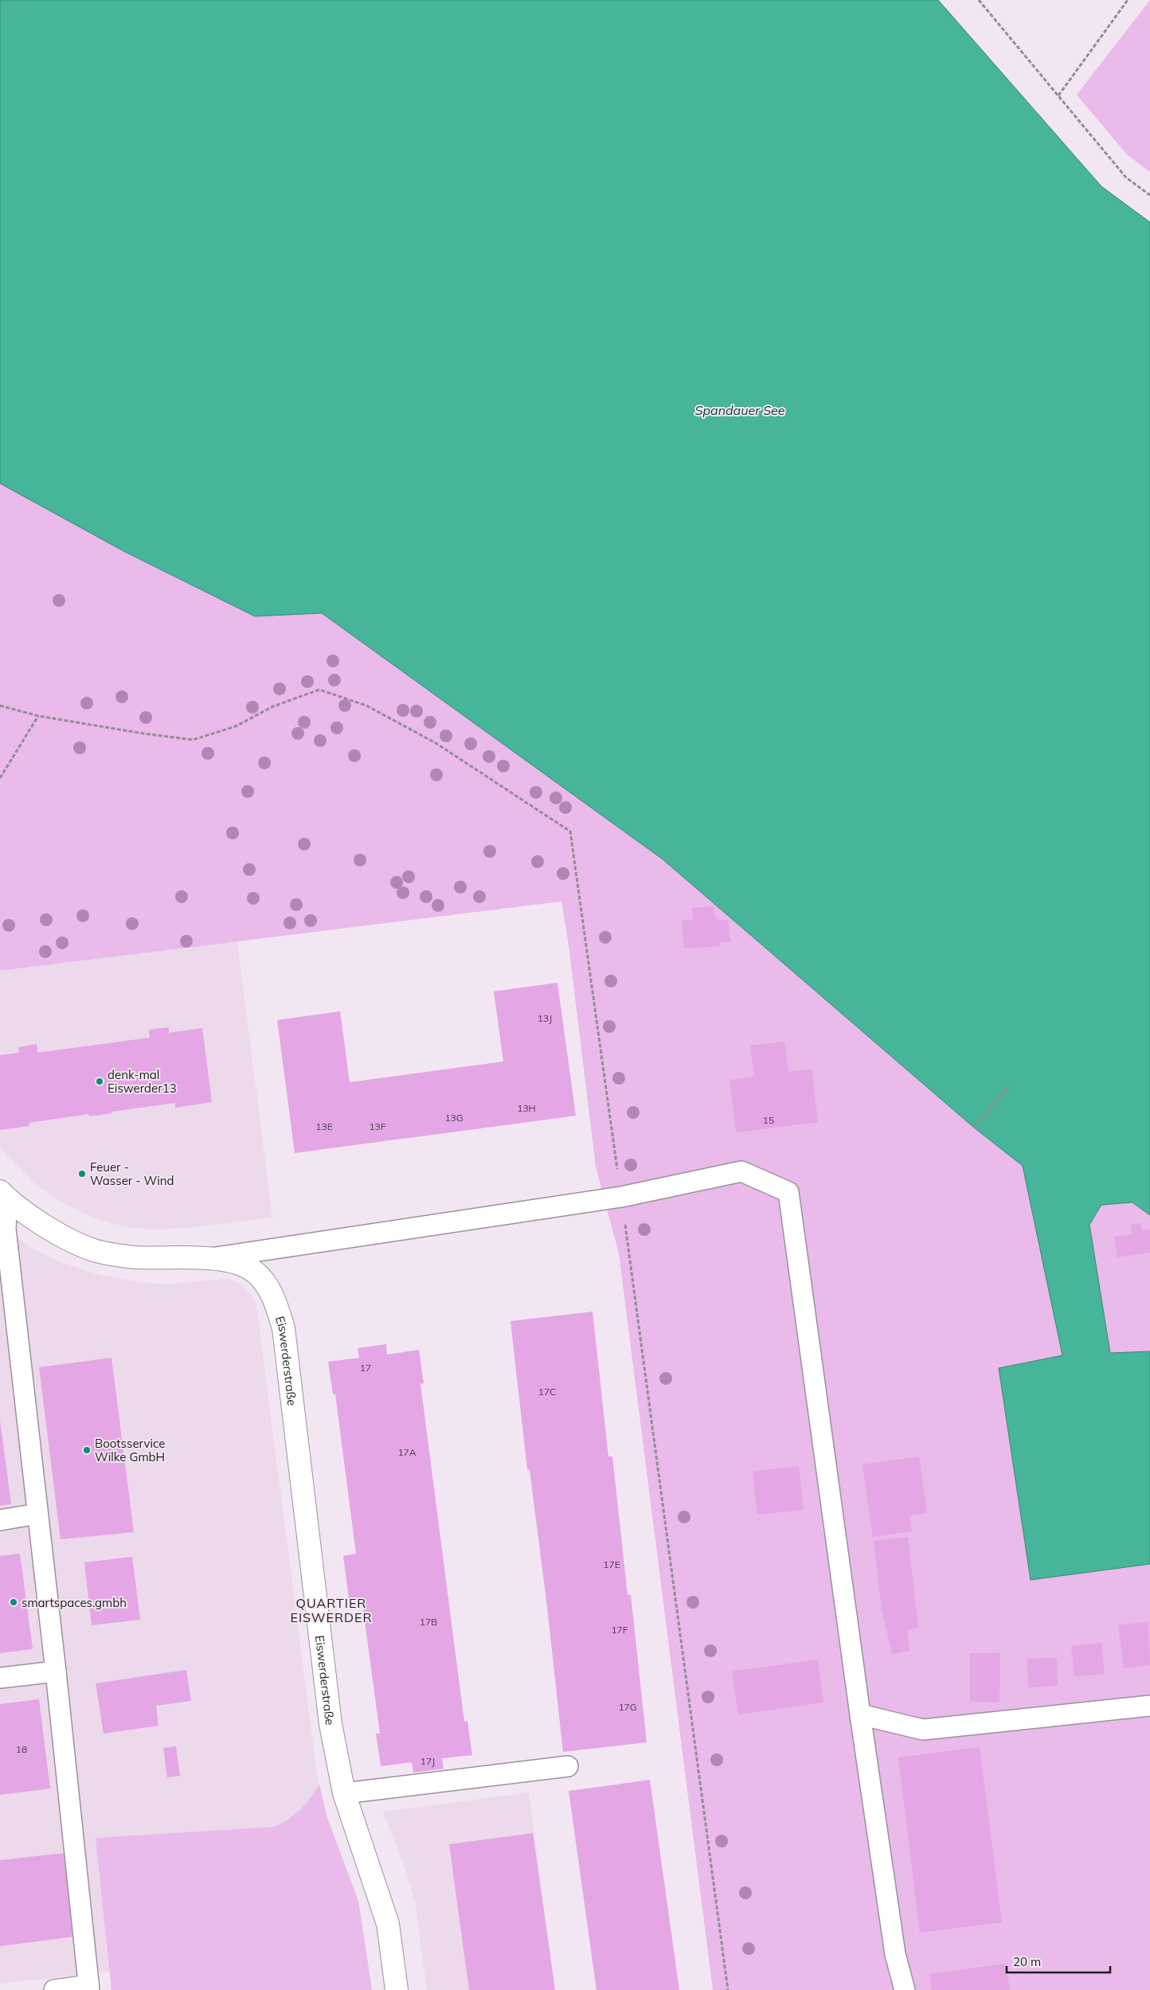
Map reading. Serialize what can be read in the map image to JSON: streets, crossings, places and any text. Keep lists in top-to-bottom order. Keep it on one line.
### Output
{"streets":{"street":["Eiswerderstraße"]},"districts":["QUARTIER EISWERDER"],"water":["Spandauer See"],"places":["denk-mal Eiswerder13","Feuer - Wasser - Wind","Bootsservice Wilke GmbH","smartspaces.gmbh"],"house_numbers":["13J","13H","13G","15","13E","13F","17","17C","17A","17E","17B","17F","17G","18","17J"],"scale_bar":"20 m"}
